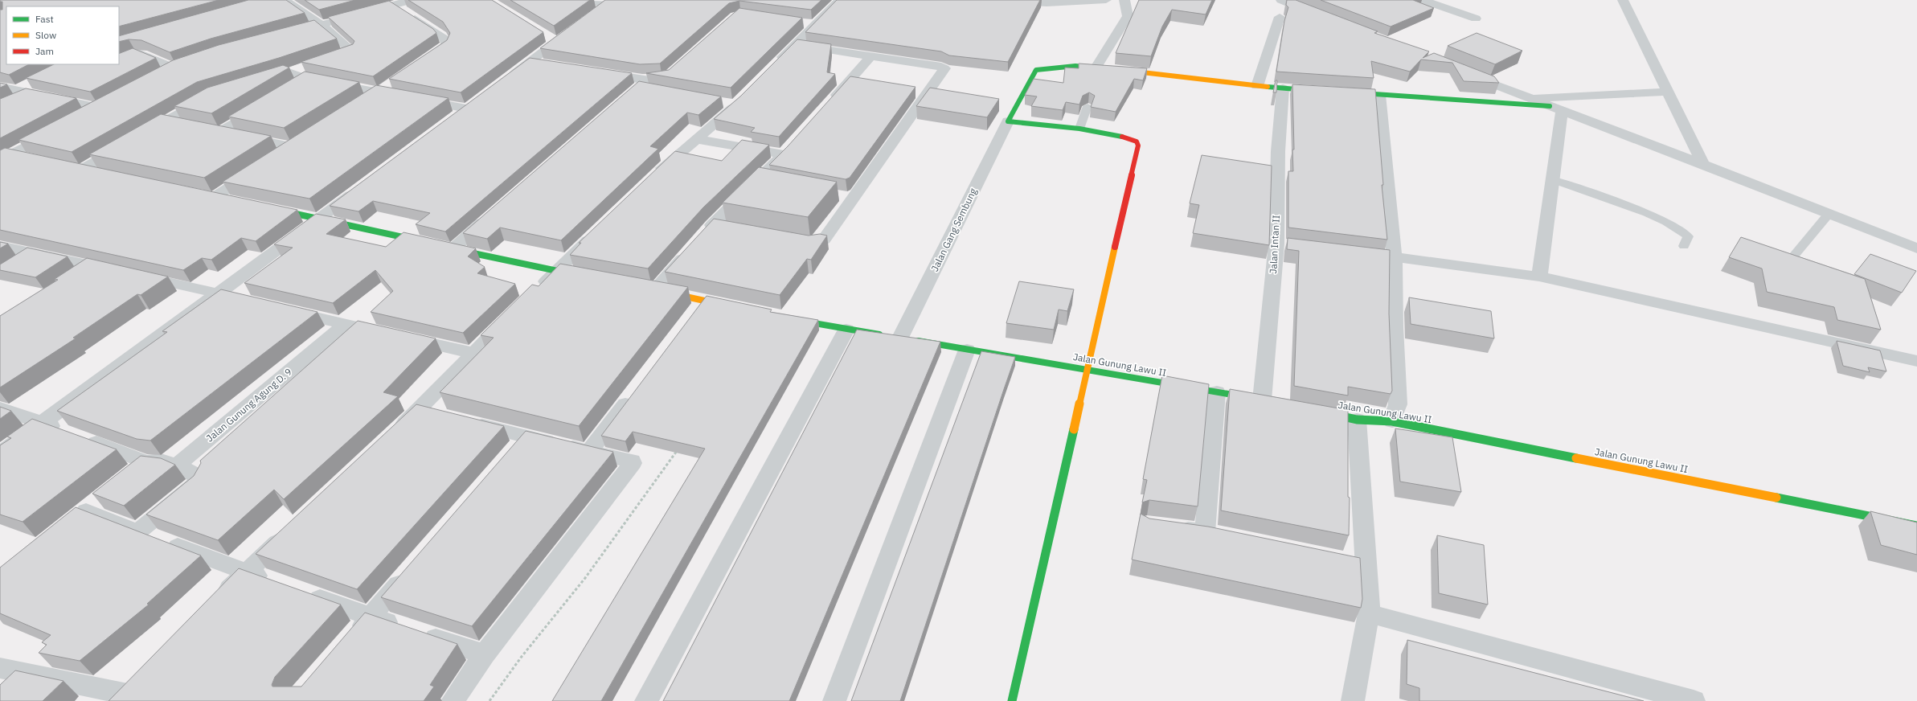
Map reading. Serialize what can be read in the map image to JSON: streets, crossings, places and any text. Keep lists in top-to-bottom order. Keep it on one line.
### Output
{"streets":{"street":["Jalan Gang Sembung","Jalan Intan II","Jalan Gunung Lawu II","Jalan Gunung Agung D. 9"]},"crossings":[["Jalan Gang Sembung","Jalan Gunung Lawu II"],["Jalan Intan II","Jalan Gunung Lawu II"]],"legend":["Fast","Slow","Jam"]}
